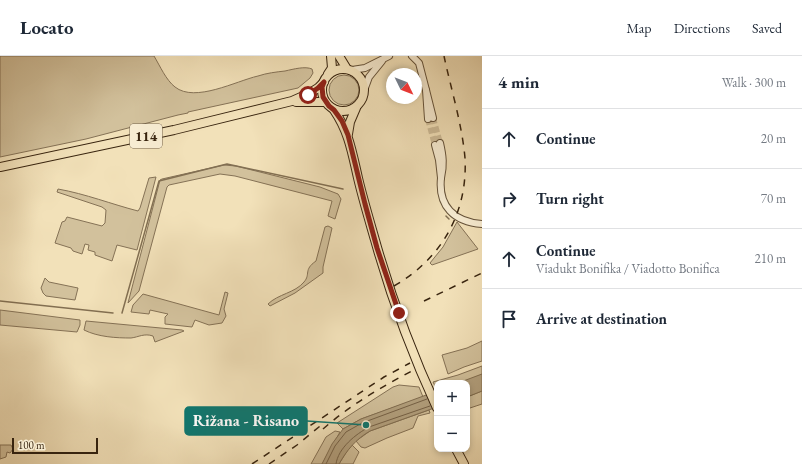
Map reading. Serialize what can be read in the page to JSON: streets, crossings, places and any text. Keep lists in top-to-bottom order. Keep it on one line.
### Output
{"streets":{"main road":["114"]},"places":["Rižana - Risano"],"scale_bar":"100 m","north":"bottom right","page":{"header":"Locato","nav":["Map","Directions","Saved"],"heading":["4 min","Walk · 300 m"],"list":[["Continue","20 m"],["Turn right","70 m"],["Continue","Viadukt Bonifika / Viadotto Bonifica","210 m"],"Arrive at destination"],"map_buttons":["+","−"],"scale":"100 m"}}
